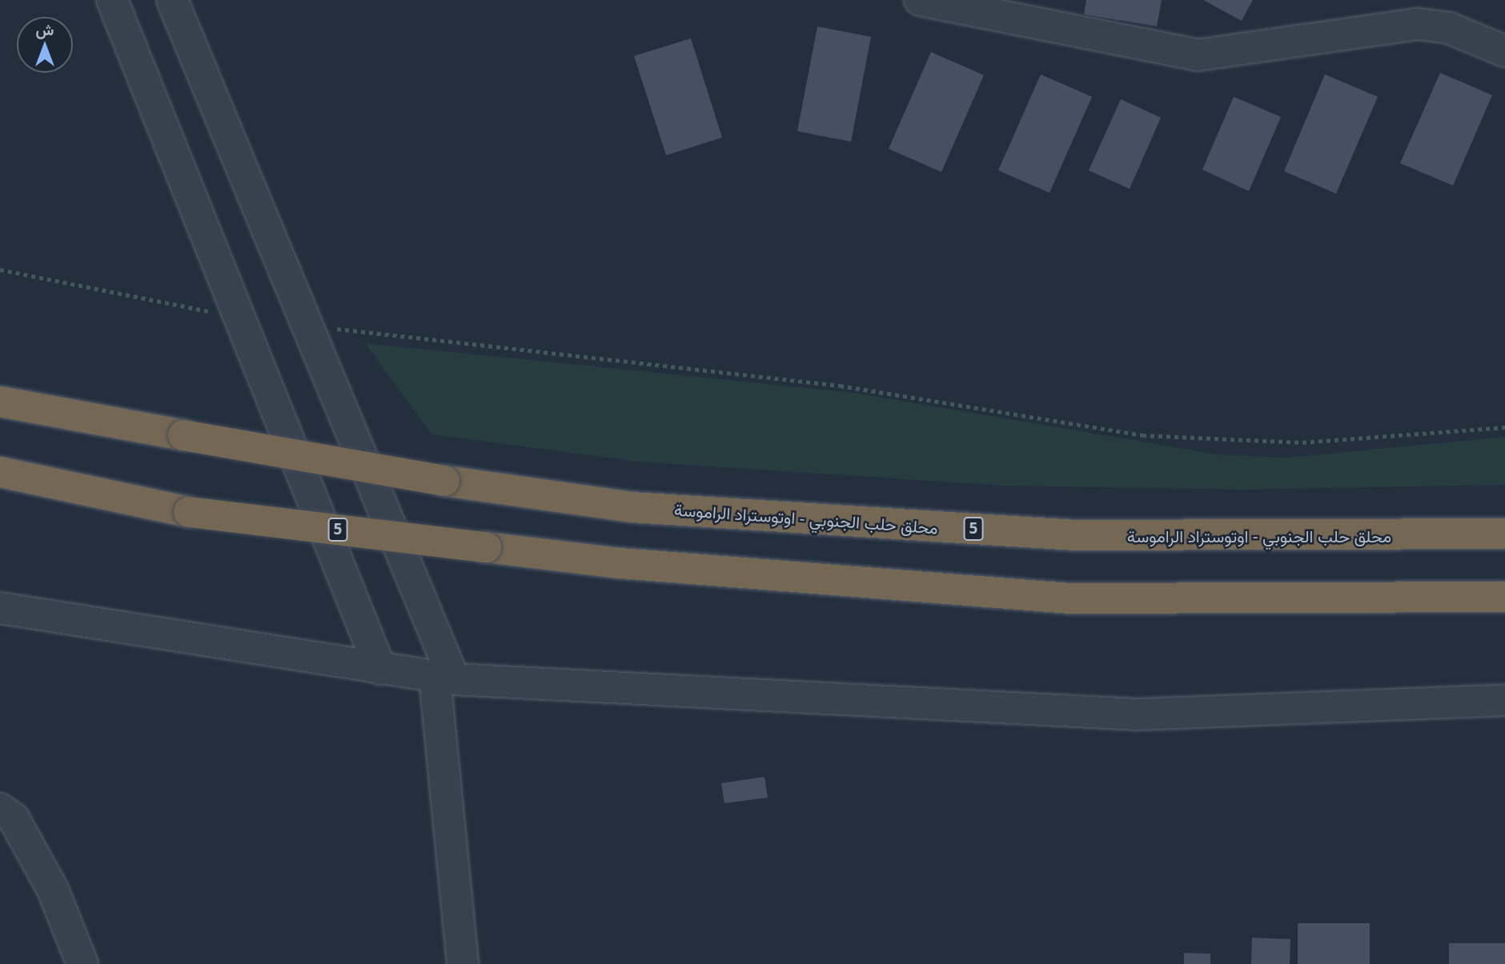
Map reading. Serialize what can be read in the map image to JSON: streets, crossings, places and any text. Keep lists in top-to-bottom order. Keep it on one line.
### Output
{"streets":{"highway":["محلق حلب الجنوبي - اوتوستراد الراموسة","5"]},"north":"top"}
